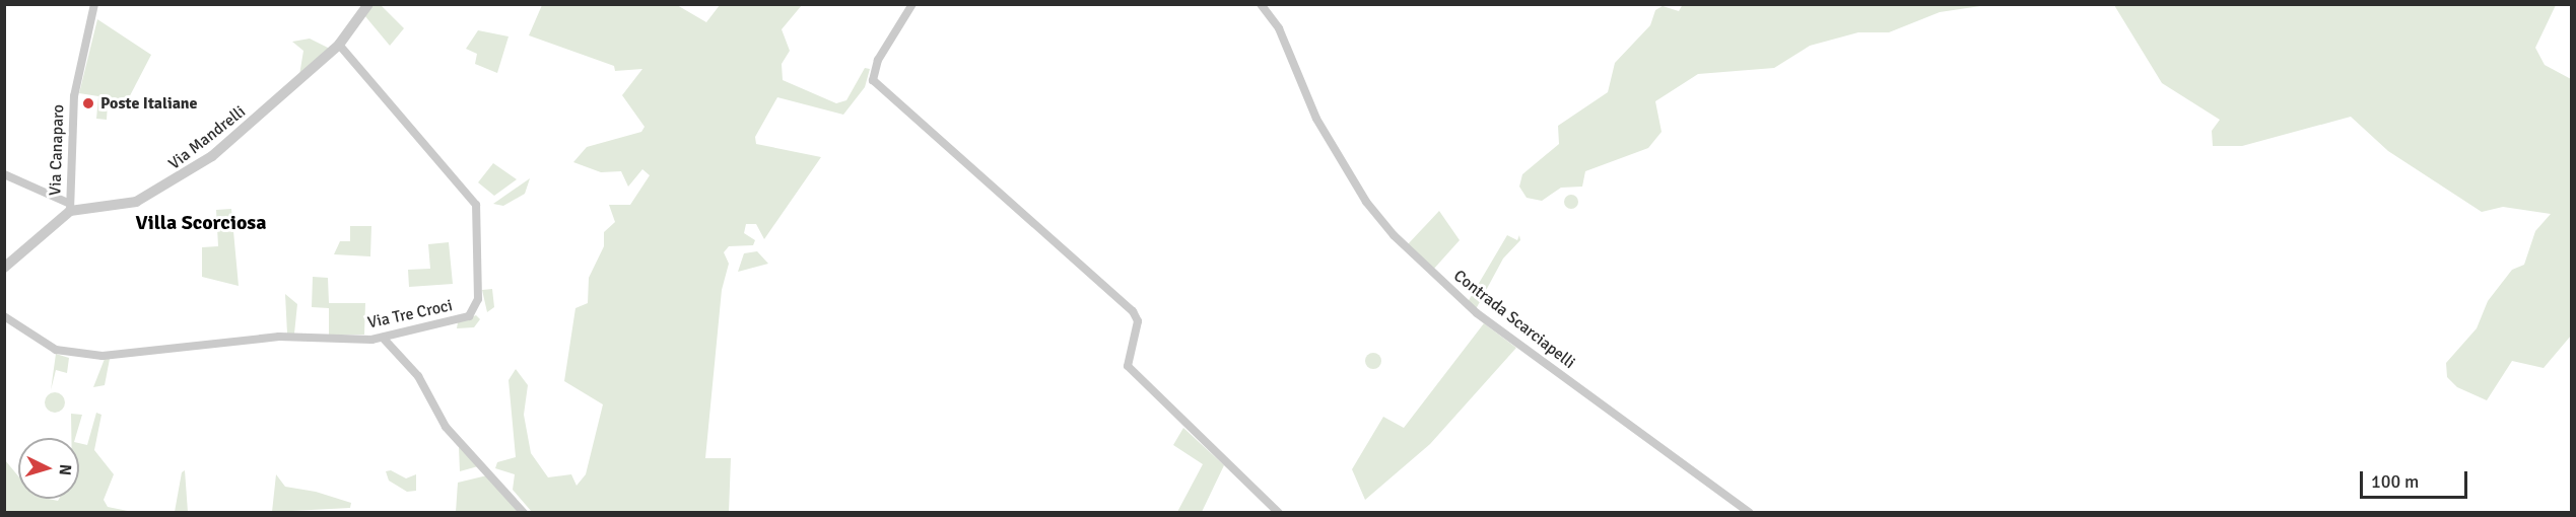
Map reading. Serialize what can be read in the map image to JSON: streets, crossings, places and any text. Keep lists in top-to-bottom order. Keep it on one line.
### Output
{"streets":{"street":["Via Mandrelli","Via Canaparo","Via Tre Croci","Contrada Scarciapelli"]},"crossings":[["Via Mandrelli","Via Canaparo"],["Via Mandrelli","Via Tre Croci"]],"districts":["Villa Scorciosa"],"places":["Poste Italiane"],"scale_bar":"100 m","north":"right"}
